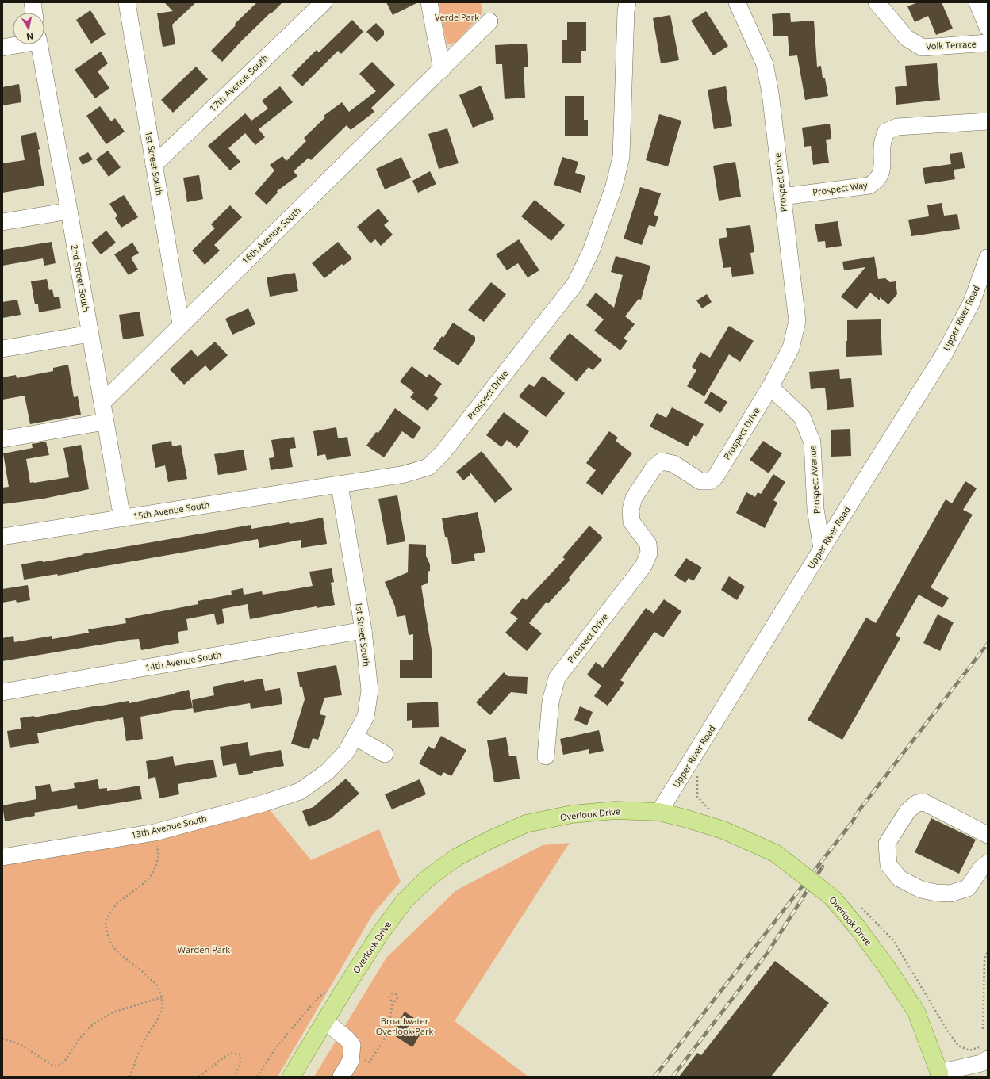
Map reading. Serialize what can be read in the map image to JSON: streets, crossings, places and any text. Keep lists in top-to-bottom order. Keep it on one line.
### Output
{"streets":{"main road":["Overlook Drive"],"street":["Volk Terrace","17th Avenue South","1st Street South","Prospect Drive","Prospect Way","16th Avenue South","2nd Street South","Upper River Road","Prospect Avenue","15th Avenue South","14th Avenue South","13th Avenue South"]},"crossings":[["17th Avenue South","1st Street South"],["1st Street South","Prospect Drive"],["1st Street South","16th Avenue South"],["1st Street South","15th Avenue South"],["1st Street South","14th Avenue South"],["1st Street South","13th Avenue South"],["Prospect Drive","Prospect Way"],["Prospect Drive","Prospect Avenue"],["Prospect Drive","15th Avenue South"],["16th Avenue South","2nd Street South"],["2nd Street South","15th Avenue South"],["Upper River Road","Prospect Avenue"],["Upper River Road","Overlook Drive"]],"parks":["Verde Park","Warden Park","Broadwater Overlook Park"],"north":"bottom"}
